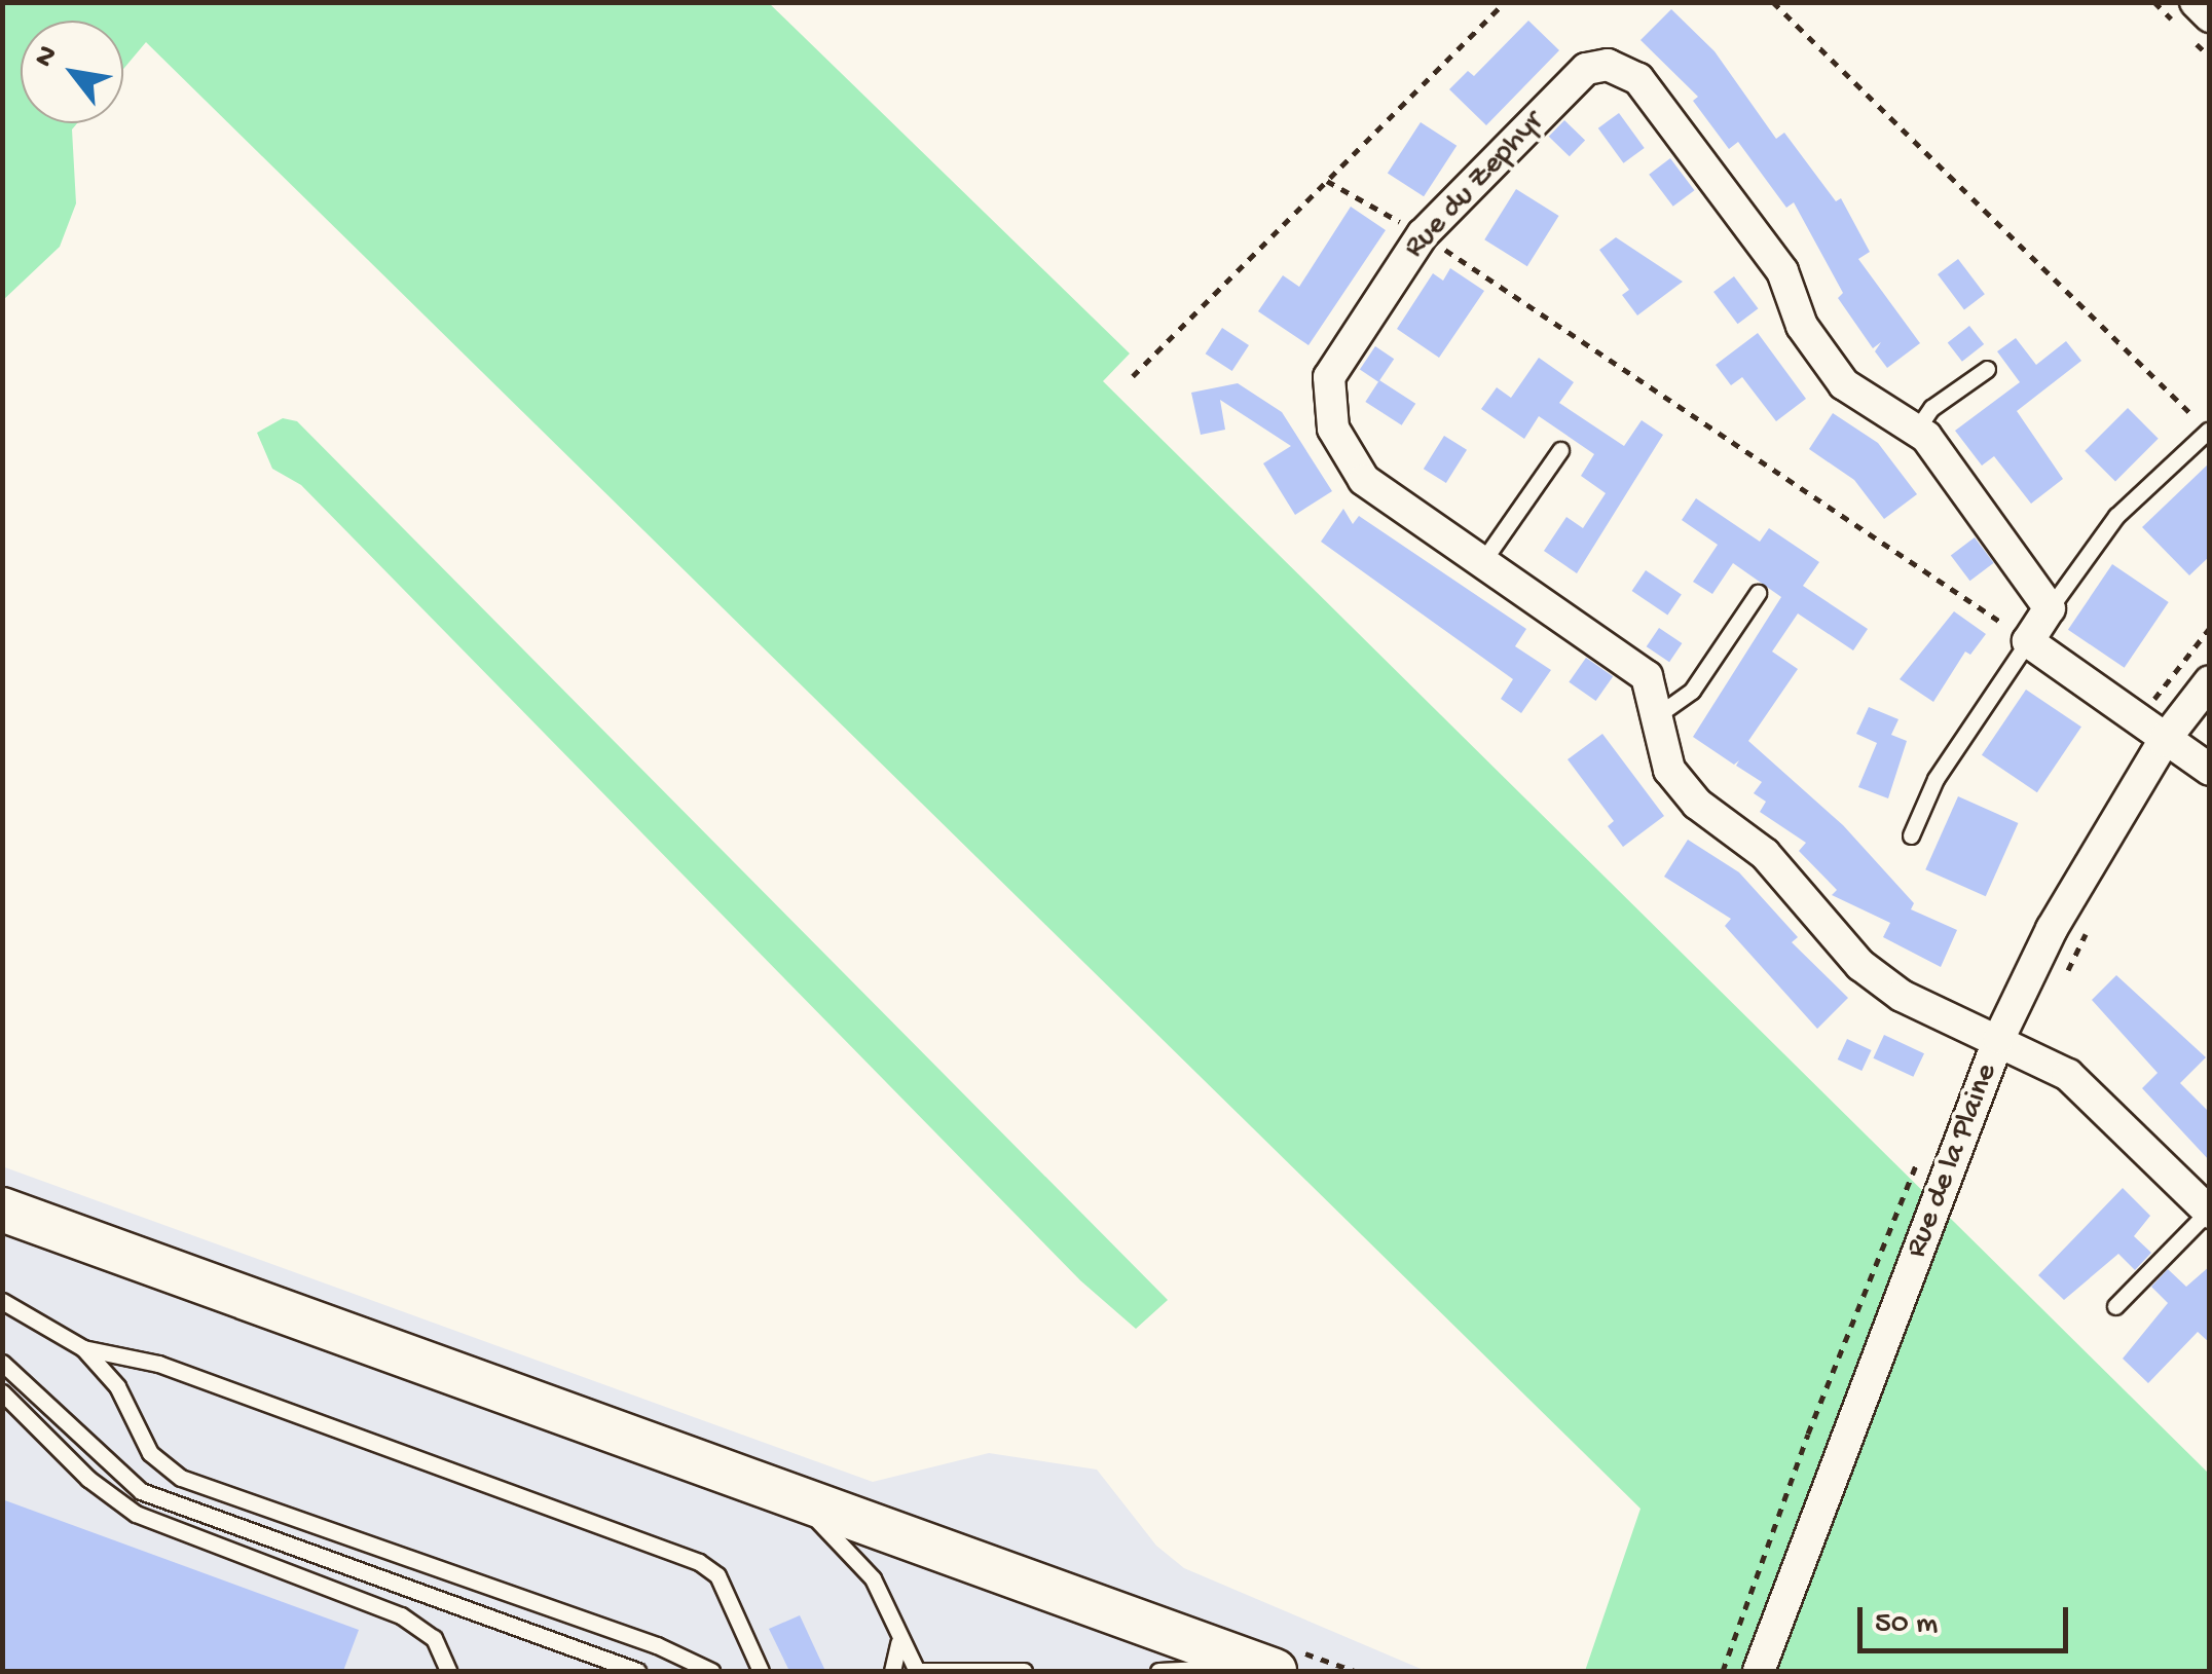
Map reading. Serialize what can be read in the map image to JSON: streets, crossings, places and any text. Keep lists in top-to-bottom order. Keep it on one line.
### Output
{"streets":{"street":["Rue du Zephyr","Rue de la Plaine"]},"crossings":[["Rue du Zephyr","Rue de la Plaine"]],"scale_bar":"50 m","north":"top left"}
